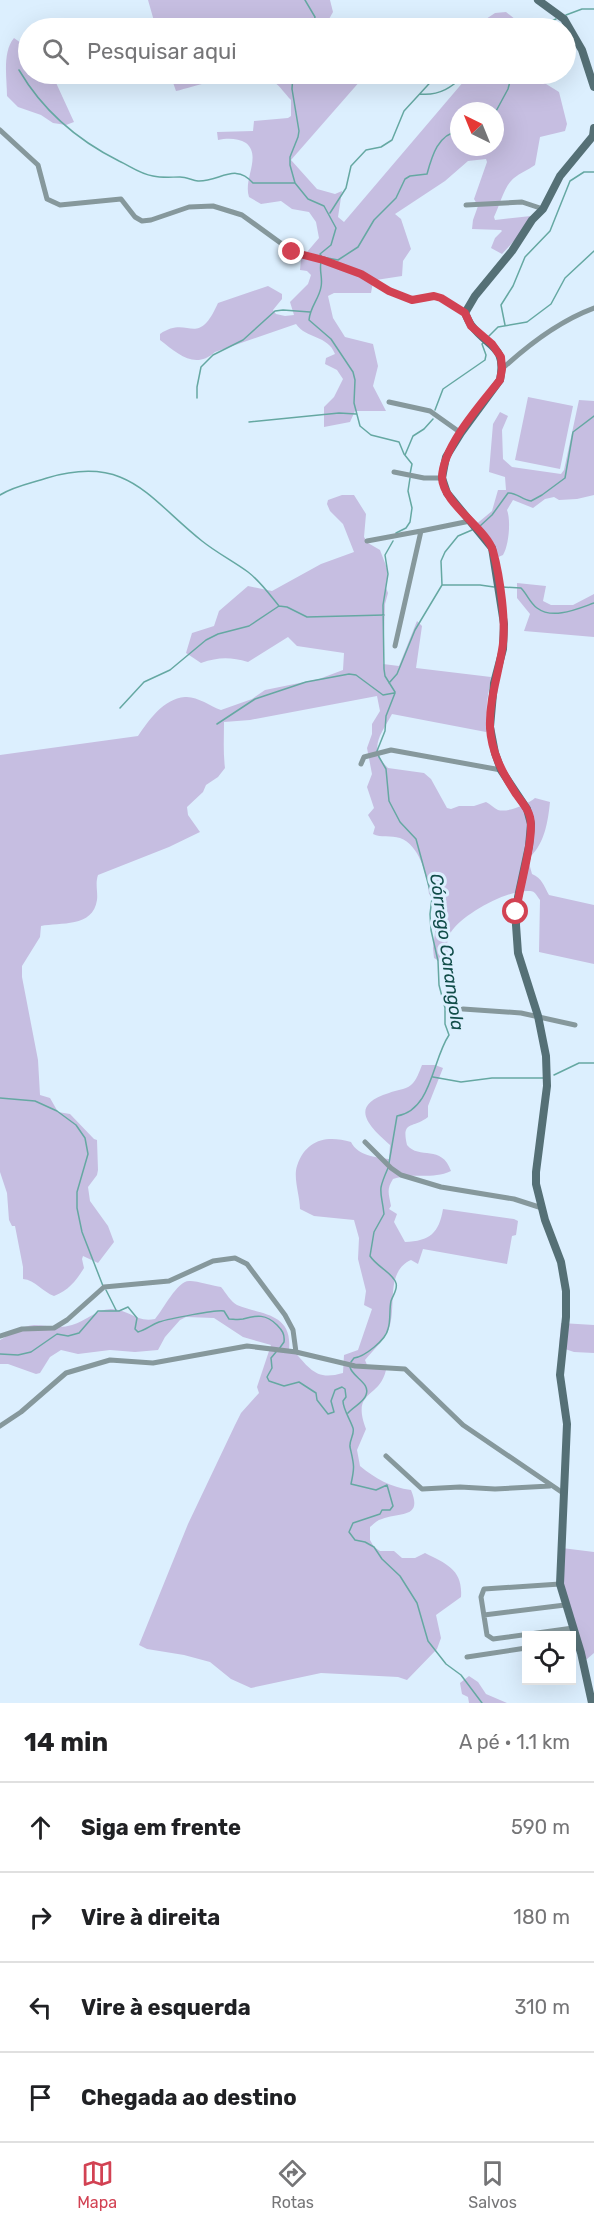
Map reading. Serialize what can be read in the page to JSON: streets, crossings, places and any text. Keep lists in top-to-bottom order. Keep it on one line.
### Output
{"water":["Córrego Carangola"],"north":"top left","page":{"search":"Pesquisar aqui","heading":["14 min","A pé · 1.1 km"],"list":[["Siga em frente","590 m"],["Vire à direita","180 m"],["Vire à esquerda","310 m"],"Chegada ao destino"],"nav":["Mapa","Rotas","Salvos"]}}
